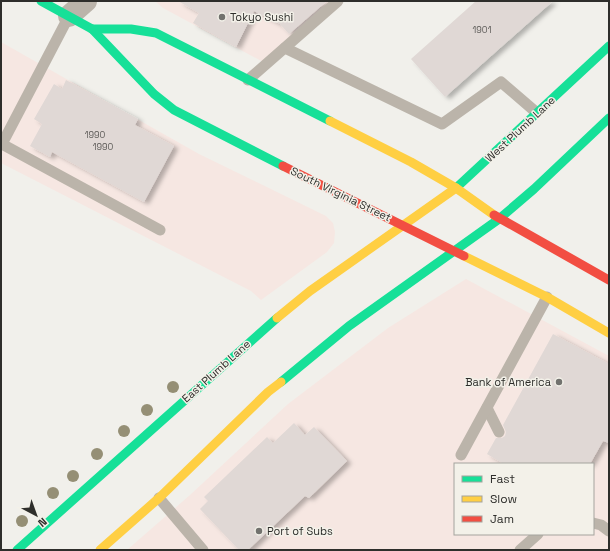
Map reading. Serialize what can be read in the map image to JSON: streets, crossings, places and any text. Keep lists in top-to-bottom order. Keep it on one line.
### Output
{"streets":{"main road":["West Plumb Lane","South Virginia Street","East Plumb Lane"]},"crossings":[["West Plumb Lane","South Virginia Street"],["West Plumb Lane","East Plumb Lane"],["South Virginia Street","East Plumb Lane"]],"places":["Tokyo Sushi","Bank of America","Port of Subs"],"house_numbers":["1901","1990","1990"],"legend":["Fast","Slow","Jam"],"north":"bottom right"}
